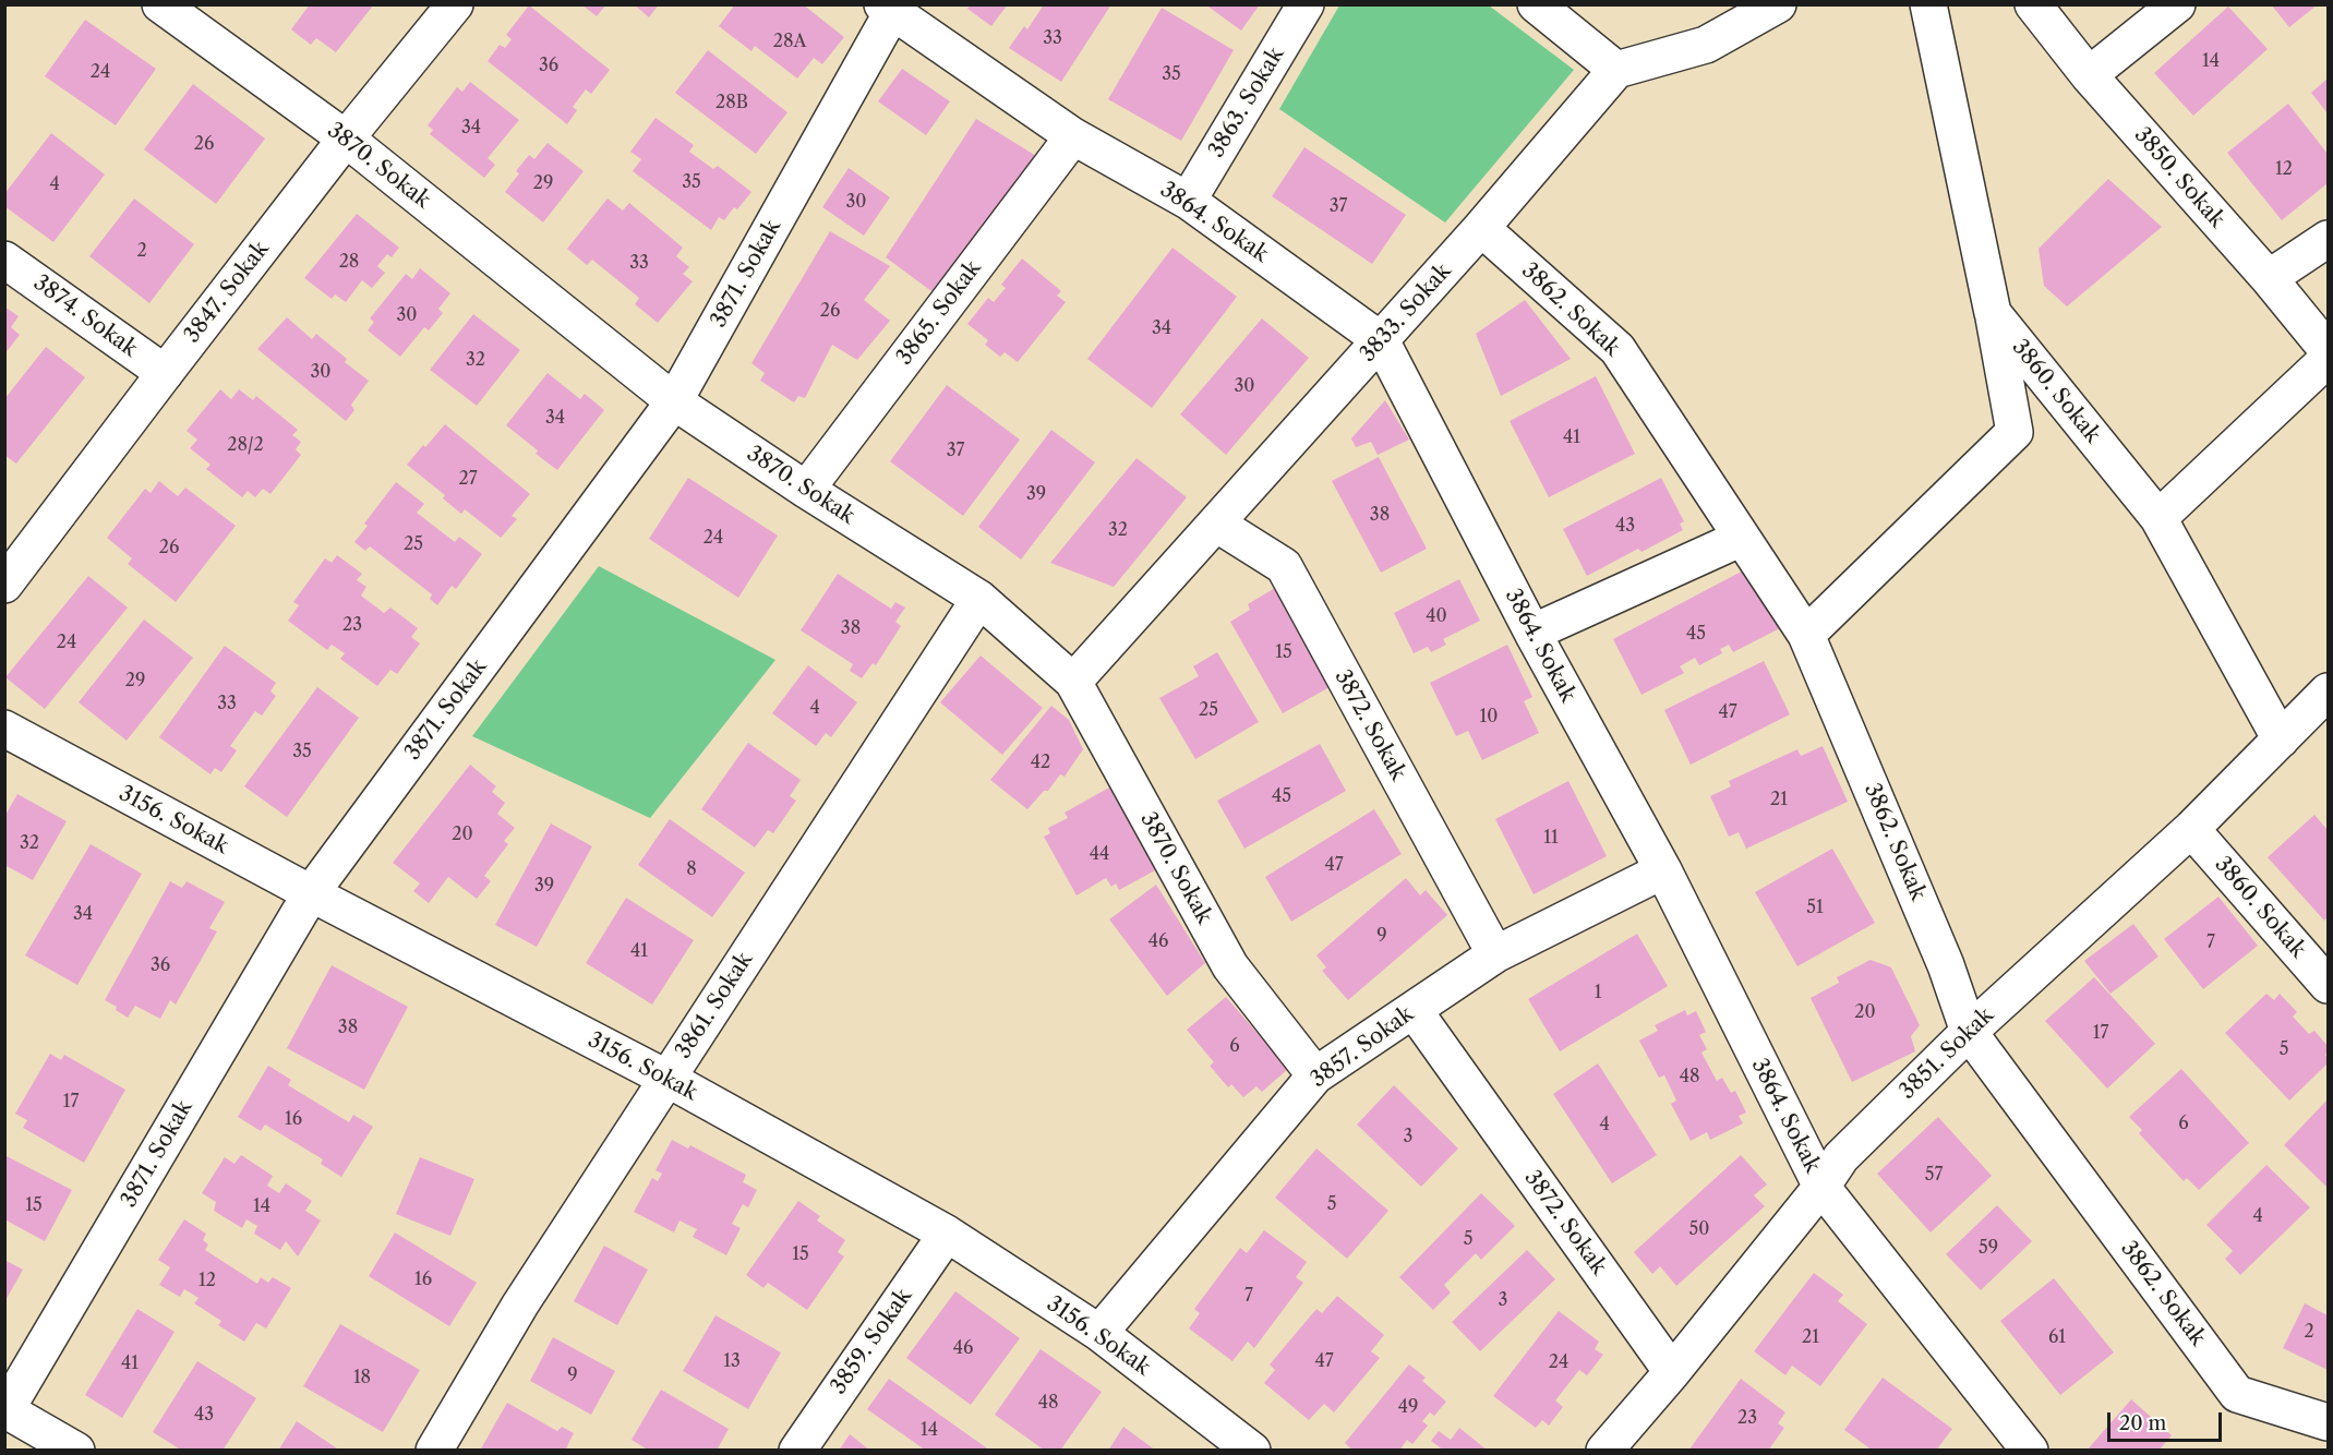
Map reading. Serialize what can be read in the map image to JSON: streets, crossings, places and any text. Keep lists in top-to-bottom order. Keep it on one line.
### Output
{"streets":{"street":["3863. Sokak","3870. Sokak","3850. Sokak","3864. Sokak","3871. Sokak","3847. Sokak","3862. Sokak","3865. Sokak","3833. Sokak","3874. Sokak","3860. Sokak","3872. Sokak","3156. Sokak","3861. Sokak","3857. Sokak","3851. Sokak","3859. Sokak"]},"crossings":[["3863. Sokak","3864. Sokak"],["3870. Sokak","3871. Sokak"],["3870. Sokak","3847. Sokak"],["3870. Sokak","3865. Sokak"],["3870. Sokak","3833. Sokak"],["3870. Sokak","3861. Sokak"],["3870. Sokak","3857. Sokak"],["3864. Sokak","3871. Sokak"],["3864. Sokak","3865. Sokak"],["3864. Sokak","3833. Sokak"],["3864. Sokak","3857. Sokak"],["3864. Sokak","3851. Sokak"],["3871. Sokak","3156. Sokak"],["3847. Sokak","3874. Sokak"],["3862. Sokak","3833. Sokak"],["3862. Sokak","3851. Sokak"],["3833. Sokak","3872. Sokak"],["3860. Sokak","3851. Sokak"],["3872. Sokak","3857. Sokak"],["3872. Sokak","3851. Sokak"],["3156. Sokak","3861. Sokak"],["3156. Sokak","3857. Sokak"],["3156. Sokak","3859. Sokak"]],"house_numbers":["33","28A","14","36","24","35","28B","34","26","12","35","29","4","30","37","2","28","33","26","30","34","32","30","30","34","41","28/2","37","27","39","38","43","32","24","25","26","40","23","38","45","24","15","29","33","4","25","47","10","35","42","45","21","20","11","32","44","47","8","39","51","34","9","46","7","41","36","1","20","38","17","6","5","48","17","16","6","4","3","57","5","15","14","4","50","5","59","15","16","12","7","3","2","21","61","46","13","47","24","41","9","18","48","49","43","23","14"],"scale_bar":"20 m"}
